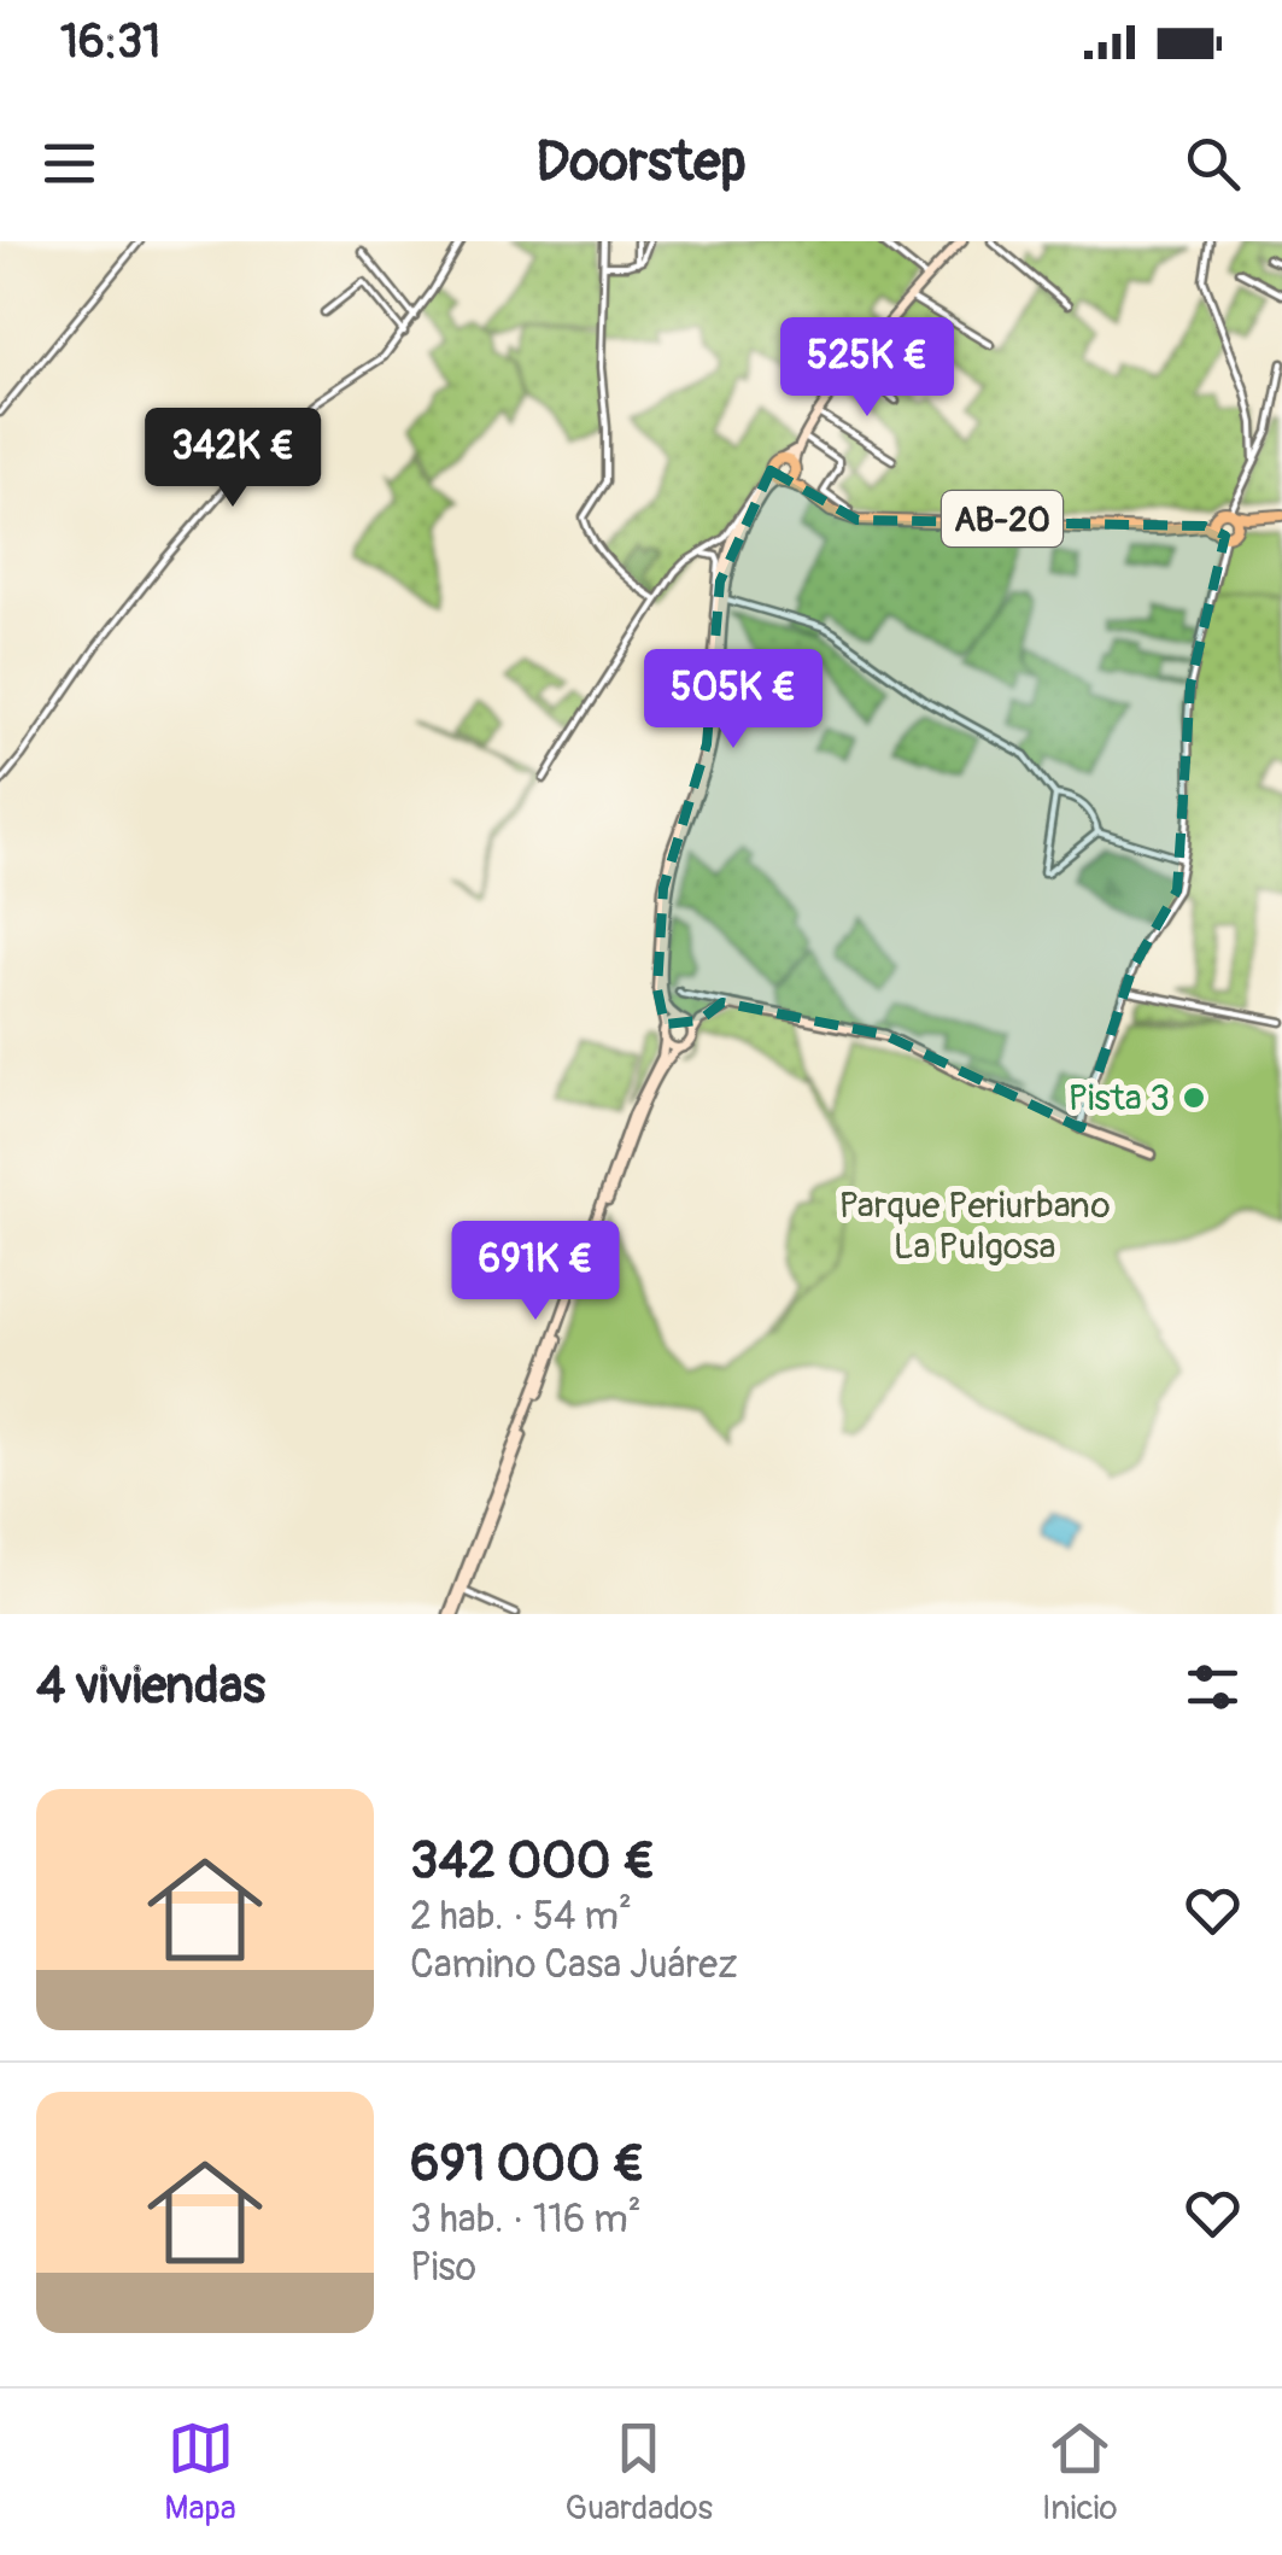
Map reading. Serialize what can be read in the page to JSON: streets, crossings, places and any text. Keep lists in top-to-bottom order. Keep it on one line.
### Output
{"streets":{"main road":["AB-20"]},"parks":["Parque Periurbano La Pulgosa"],"places":["Pista 3"],"page":{"status":"16:31","header":"Doorstep","price":["525K €","342K €","505K €","691K €"],"heading":"4 viviendas","list":[{"name":"342 000 €","note":"2 hab. · 54 m² · Camino Casa Juárez"},{"name":"691 000 €","note":"3 hab. · 116 m² · Piso"}],"tabs":["Mapa","Guardados","Inicio"]}}
